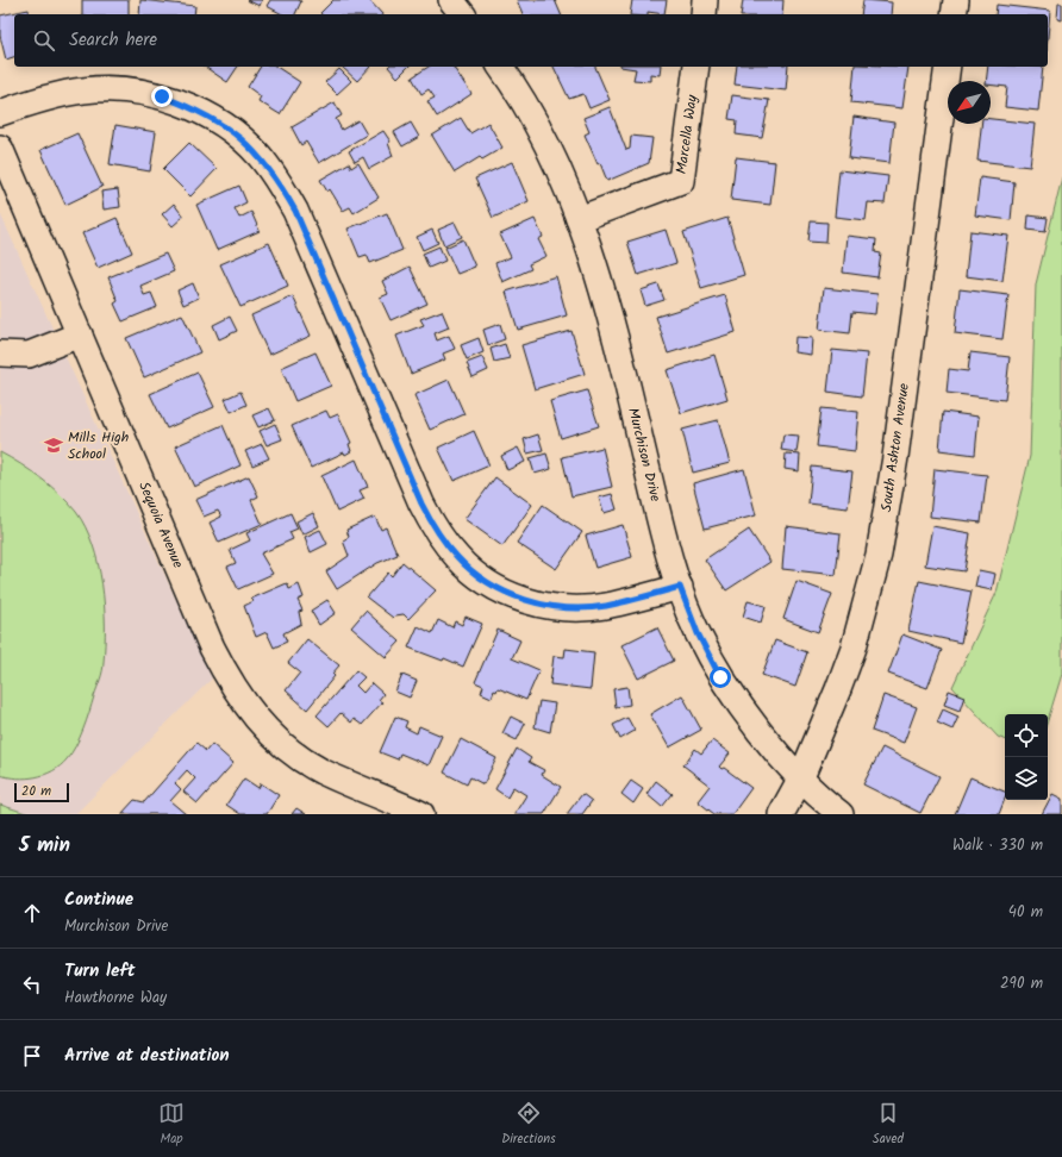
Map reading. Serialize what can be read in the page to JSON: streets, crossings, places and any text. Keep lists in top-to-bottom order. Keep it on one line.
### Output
{"streets":{"street":["Marcella Way","South Ashton Avenue","Murchison Drive","Sequoia Avenue"]},"crossings":[["Marcella Way","Murchison Drive"],["South Ashton Avenue","Murchison Drive"]],"places":{"school or university":["Mills High School"]},"scale_bar":"20 m","north":"bottom left","page":{"search":"Search here","scale":"20 m","heading":["5 min","Walk · 330 m"],"list":[["Continue","Murchison Drive","40 m"],["Turn left","Hawthorne Way","290 m"],"Arrive at destination"],"nav":["Map","Directions","Saved"]}}
